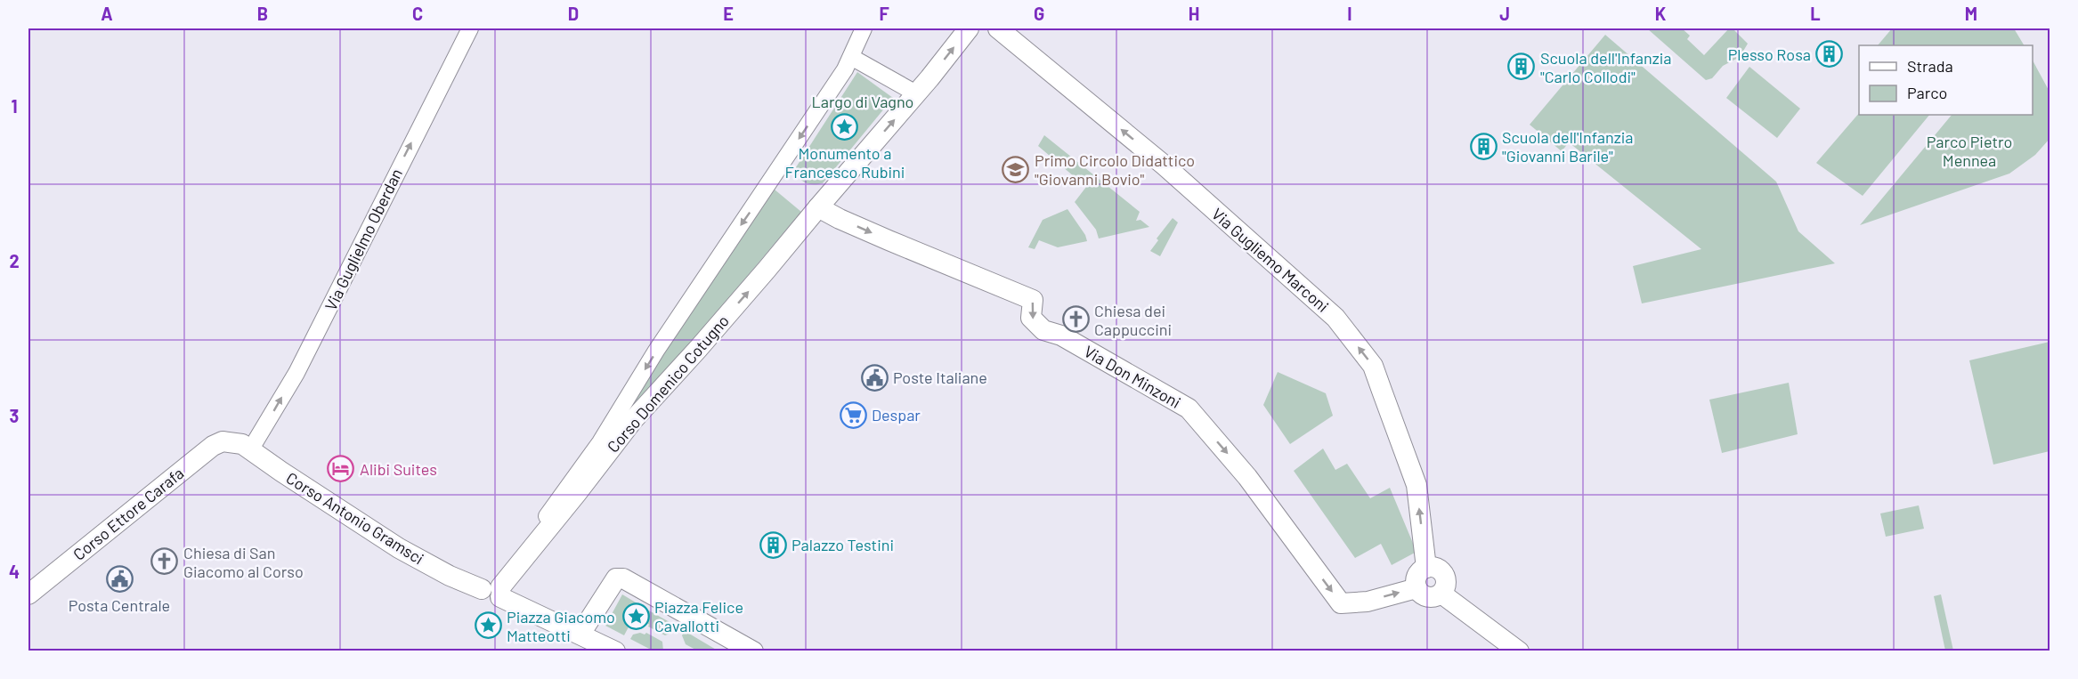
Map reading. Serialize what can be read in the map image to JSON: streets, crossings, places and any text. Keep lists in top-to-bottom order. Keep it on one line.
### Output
{"streets":{"main road":["Via Gugliemo Marconi","Via Don Minzoni","Corso Domenico Cotugno","Corso Ettore Carafa","Corso Antonio Gramsci"],"street":["Via Guglielmo Oberdan"]},"crossings":[["Via Guglielmo Oberdan","Corso Ettore Carafa"],["Via Guglielmo Oberdan","Corso Antonio Gramsci"],["Via Gugliemo Marconi","Via Don Minzoni"],["Via Don Minzoni","Corso Domenico Cotugno"],["Corso Domenico Cotugno","Corso Antonio Gramsci"],["Corso Ettore Carafa","Corso Antonio Gramsci"]],"one_way":["Via Guglielmo Oberdan","Via Gugliemo Marconi","Via Don Minzoni"],"parks":["Largo di Vagno","Parco Pietro Mennea"],"places":{"building":["Plesso Rosa","Scuola dell'Infanzia \"Carlo Collodi\"","Scuola dell'Infanzia \"Giovanni Barile\"","Palazzo Testini"],"place":["Monumento a Francesco Rubini","Piazza Felice Cavallotti","Piazza Giacomo Matteotti"],"school or university":["Primo Circolo Didattico \"Giovanni Bovio\""],"church":["Chiesa dei Cappuccini","Chiesa di San Giacomo al Corso"],"public building":["Poste Italiane","Posta Centrale"],"supermarket":["Despar"],"hotel":["Alibi Suites"]},"legend":["Strada","Parco"],"grid":{"columns":["A","B","C","D","E","F","G","H","I","J","K","L","M"],"rows":["1","2","3","4"]}}
